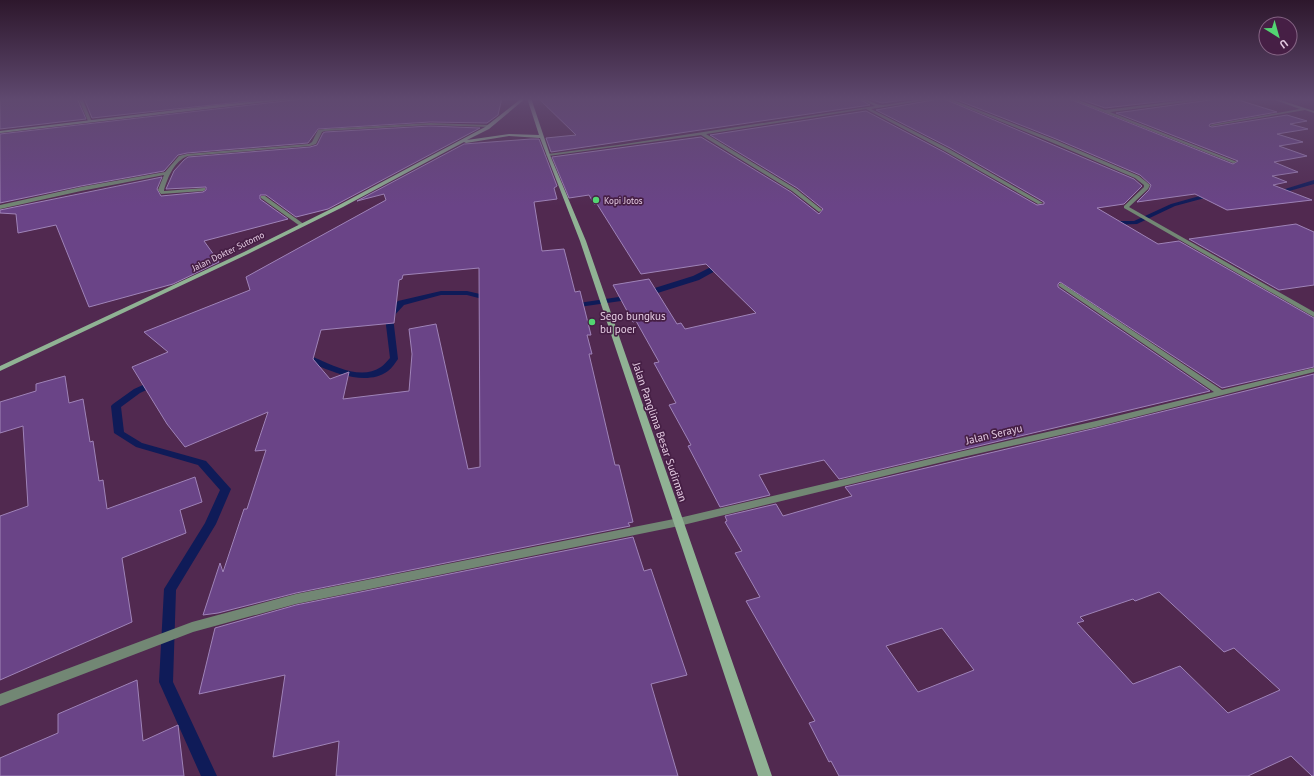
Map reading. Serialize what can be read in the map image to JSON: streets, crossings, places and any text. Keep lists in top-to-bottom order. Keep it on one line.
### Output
{"streets":{"main road":["Jalan Dokter Sutomo","Jalan Panglima Besar Sudirman"],"street":["Jalan Serayu"]},"crossings":[["Jalan Dokter Sutomo","Jalan Panglima Besar Sudirman"],["Jalan Panglima Besar Sudirman","Jalan Serayu"]],"places":["Kopi Jotos","Sego bungkus bu poer"],"north":"bottom right"}
